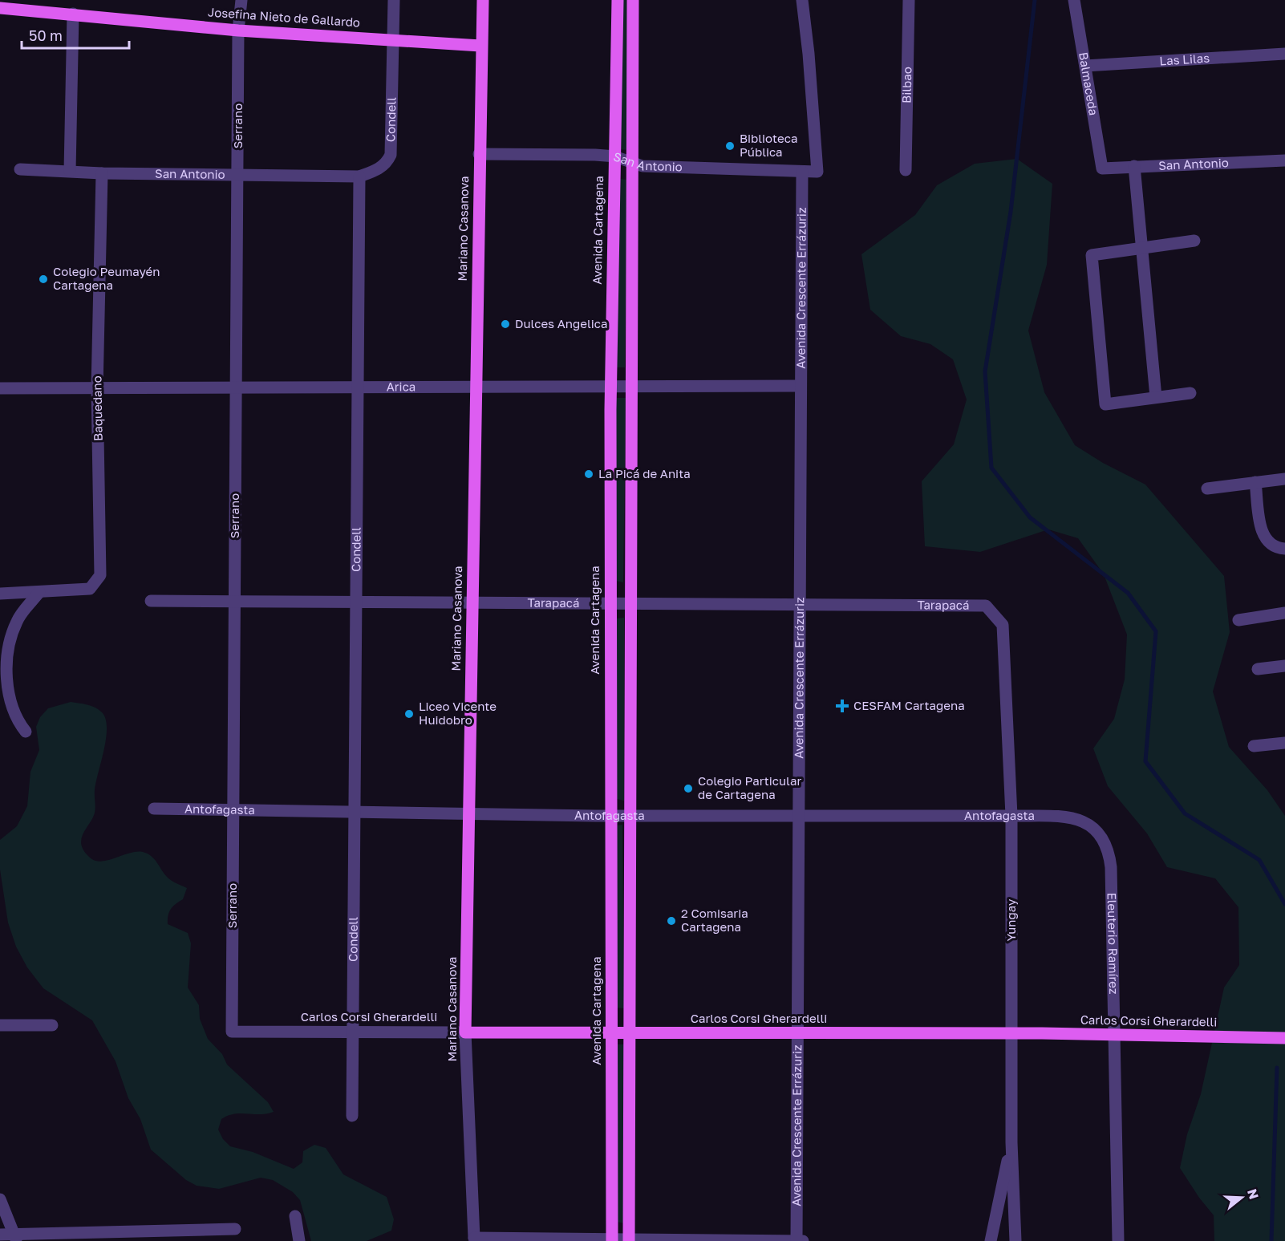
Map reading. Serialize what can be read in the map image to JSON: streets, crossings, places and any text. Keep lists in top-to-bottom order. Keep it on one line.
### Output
{"streets":{"main road":["Josefina Nieto de Gallardo","Mariano Casanova","Avenida Cartagena","Carlos Corsi Gherardelli"],"street":["Las Lilas","Balmaceda","Bilbao","Condell","Serrano","San Antonio","Avenida Crescente Errázuriz","Arica","Baquedano","Tarapacá","Antofagasta","Yungay","Eleuterio Ramírez"]},"crossings":[["Josefina Nieto de Gallardo","Condell"],["Josefina Nieto de Gallardo","Serrano"],["Josefina Nieto de Gallardo","Mariano Casanova"],["Las Lilas","Balmaceda"],["Balmaceda","San Antonio"],["Condell","San Antonio"],["Condell","Arica"],["Condell","Tarapacá"],["Condell","Antofagasta"],["Condell","Carlos Corsi Gherardelli"],["Serrano","San Antonio"],["Serrano","Arica"],["Serrano","Tarapacá"],["Serrano","Antofagasta"],["Serrano","Carlos Corsi Gherardelli"],["San Antonio","Mariano Casanova"],["San Antonio","Avenida Cartagena"],["San Antonio","Avenida Crescente Errázuriz"],["San Antonio","Baquedano"],["Mariano Casanova","Arica"],["Mariano Casanova","Tarapacá"],["Mariano Casanova","Antofagasta"],["Mariano Casanova","Carlos Corsi Gherardelli"],["Avenida Cartagena","Arica"],["Avenida Cartagena","Tarapacá"],["Avenida Cartagena","Antofagasta"],["Avenida Cartagena","Carlos Corsi Gherardelli"],["Avenida Crescente Errázuriz","Arica"],["Avenida Crescente Errázuriz","Tarapacá"],["Avenida Crescente Errázuriz","Antofagasta"],["Avenida Crescente Errázuriz","Carlos Corsi Gherardelli"],["Arica","Baquedano"],["Tarapacá","Yungay"],["Antofagasta","Yungay"],["Antofagasta","Eleuterio Ramírez"],["Yungay","Carlos Corsi Gherardelli"],["Eleuterio Ramírez","Carlos Corsi Gherardelli"]],"places":{"other":["Biblioteca Pública","Colegio Peumayén Cartagena","Dulces Angelica","La Picá de Anita","Liceo Vicente Huidobro","Colegio Particular de Cartagena","2 Comisaria Cartagena"],"health":["CESFAM Cartagena"]},"scale_bar":"50 m","north":"right"}
